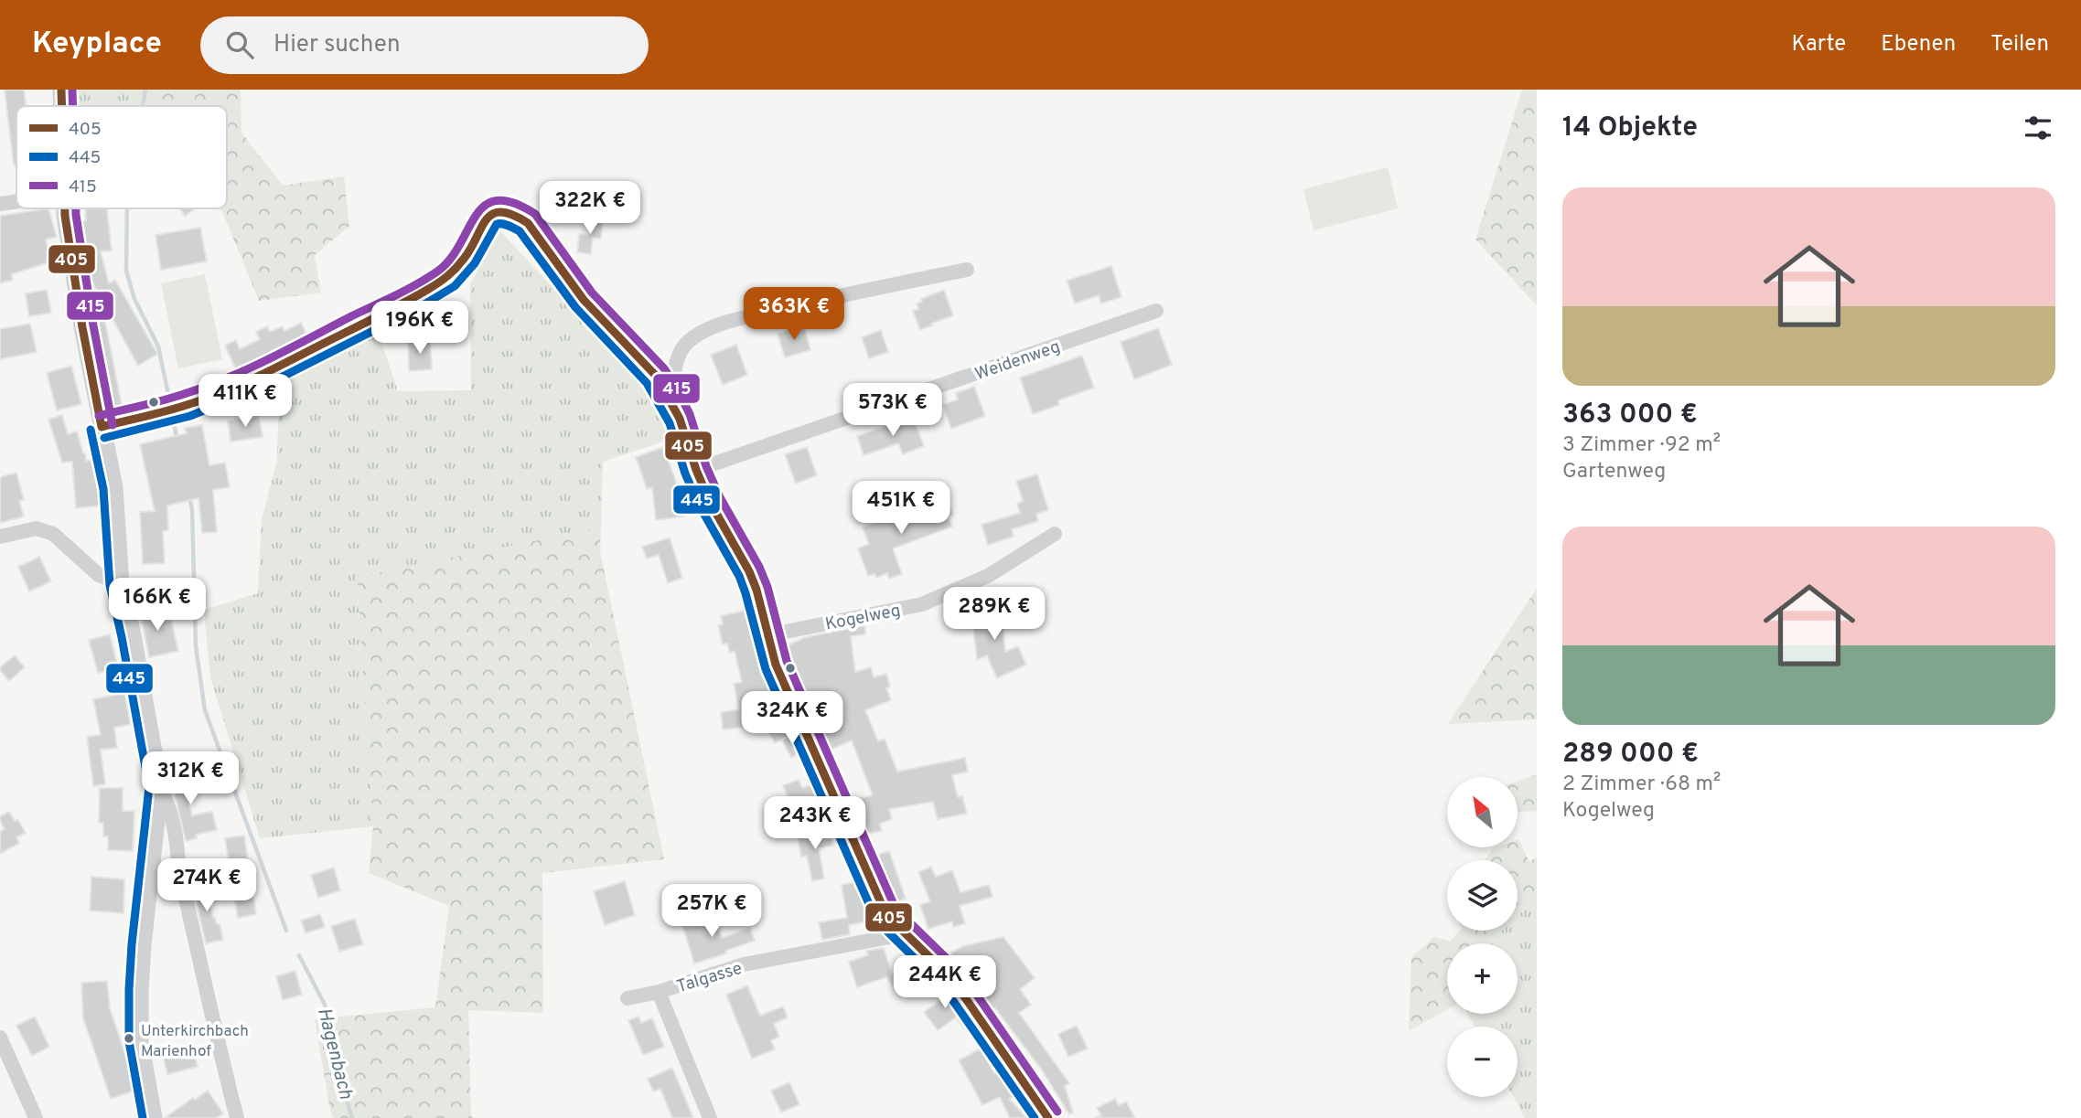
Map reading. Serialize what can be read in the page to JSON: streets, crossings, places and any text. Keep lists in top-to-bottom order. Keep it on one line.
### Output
{"streets":{"street":["Weidenweg","Kogelweg","Talgasse"]},"water":["Hagenbach"],"places":["Unterkirchbach Marienhof"],"lines":["transit line 405","transit line 415","transit line 445"],"legend":["405","445","415"],"north":"top left","page":{"header":"Keyplace","search":"Hier suchen","nav":["Karte","Ebenen","Teilen"],"heading":"14 Objekte","list":[{"name":"363 000 €","note":"3 Zimmer · 92 m² · Gartenweg"},{"name":"289 000 €","note":"2 Zimmer · 68 m² · Kogelweg"}],"price":["322K €","363K €","196K €","411K €","573K €","451K €","166K €","289K €","324K €","312K €","243K €","274K €","257K €","244K €"],"map_buttons":["+","−"]}}
